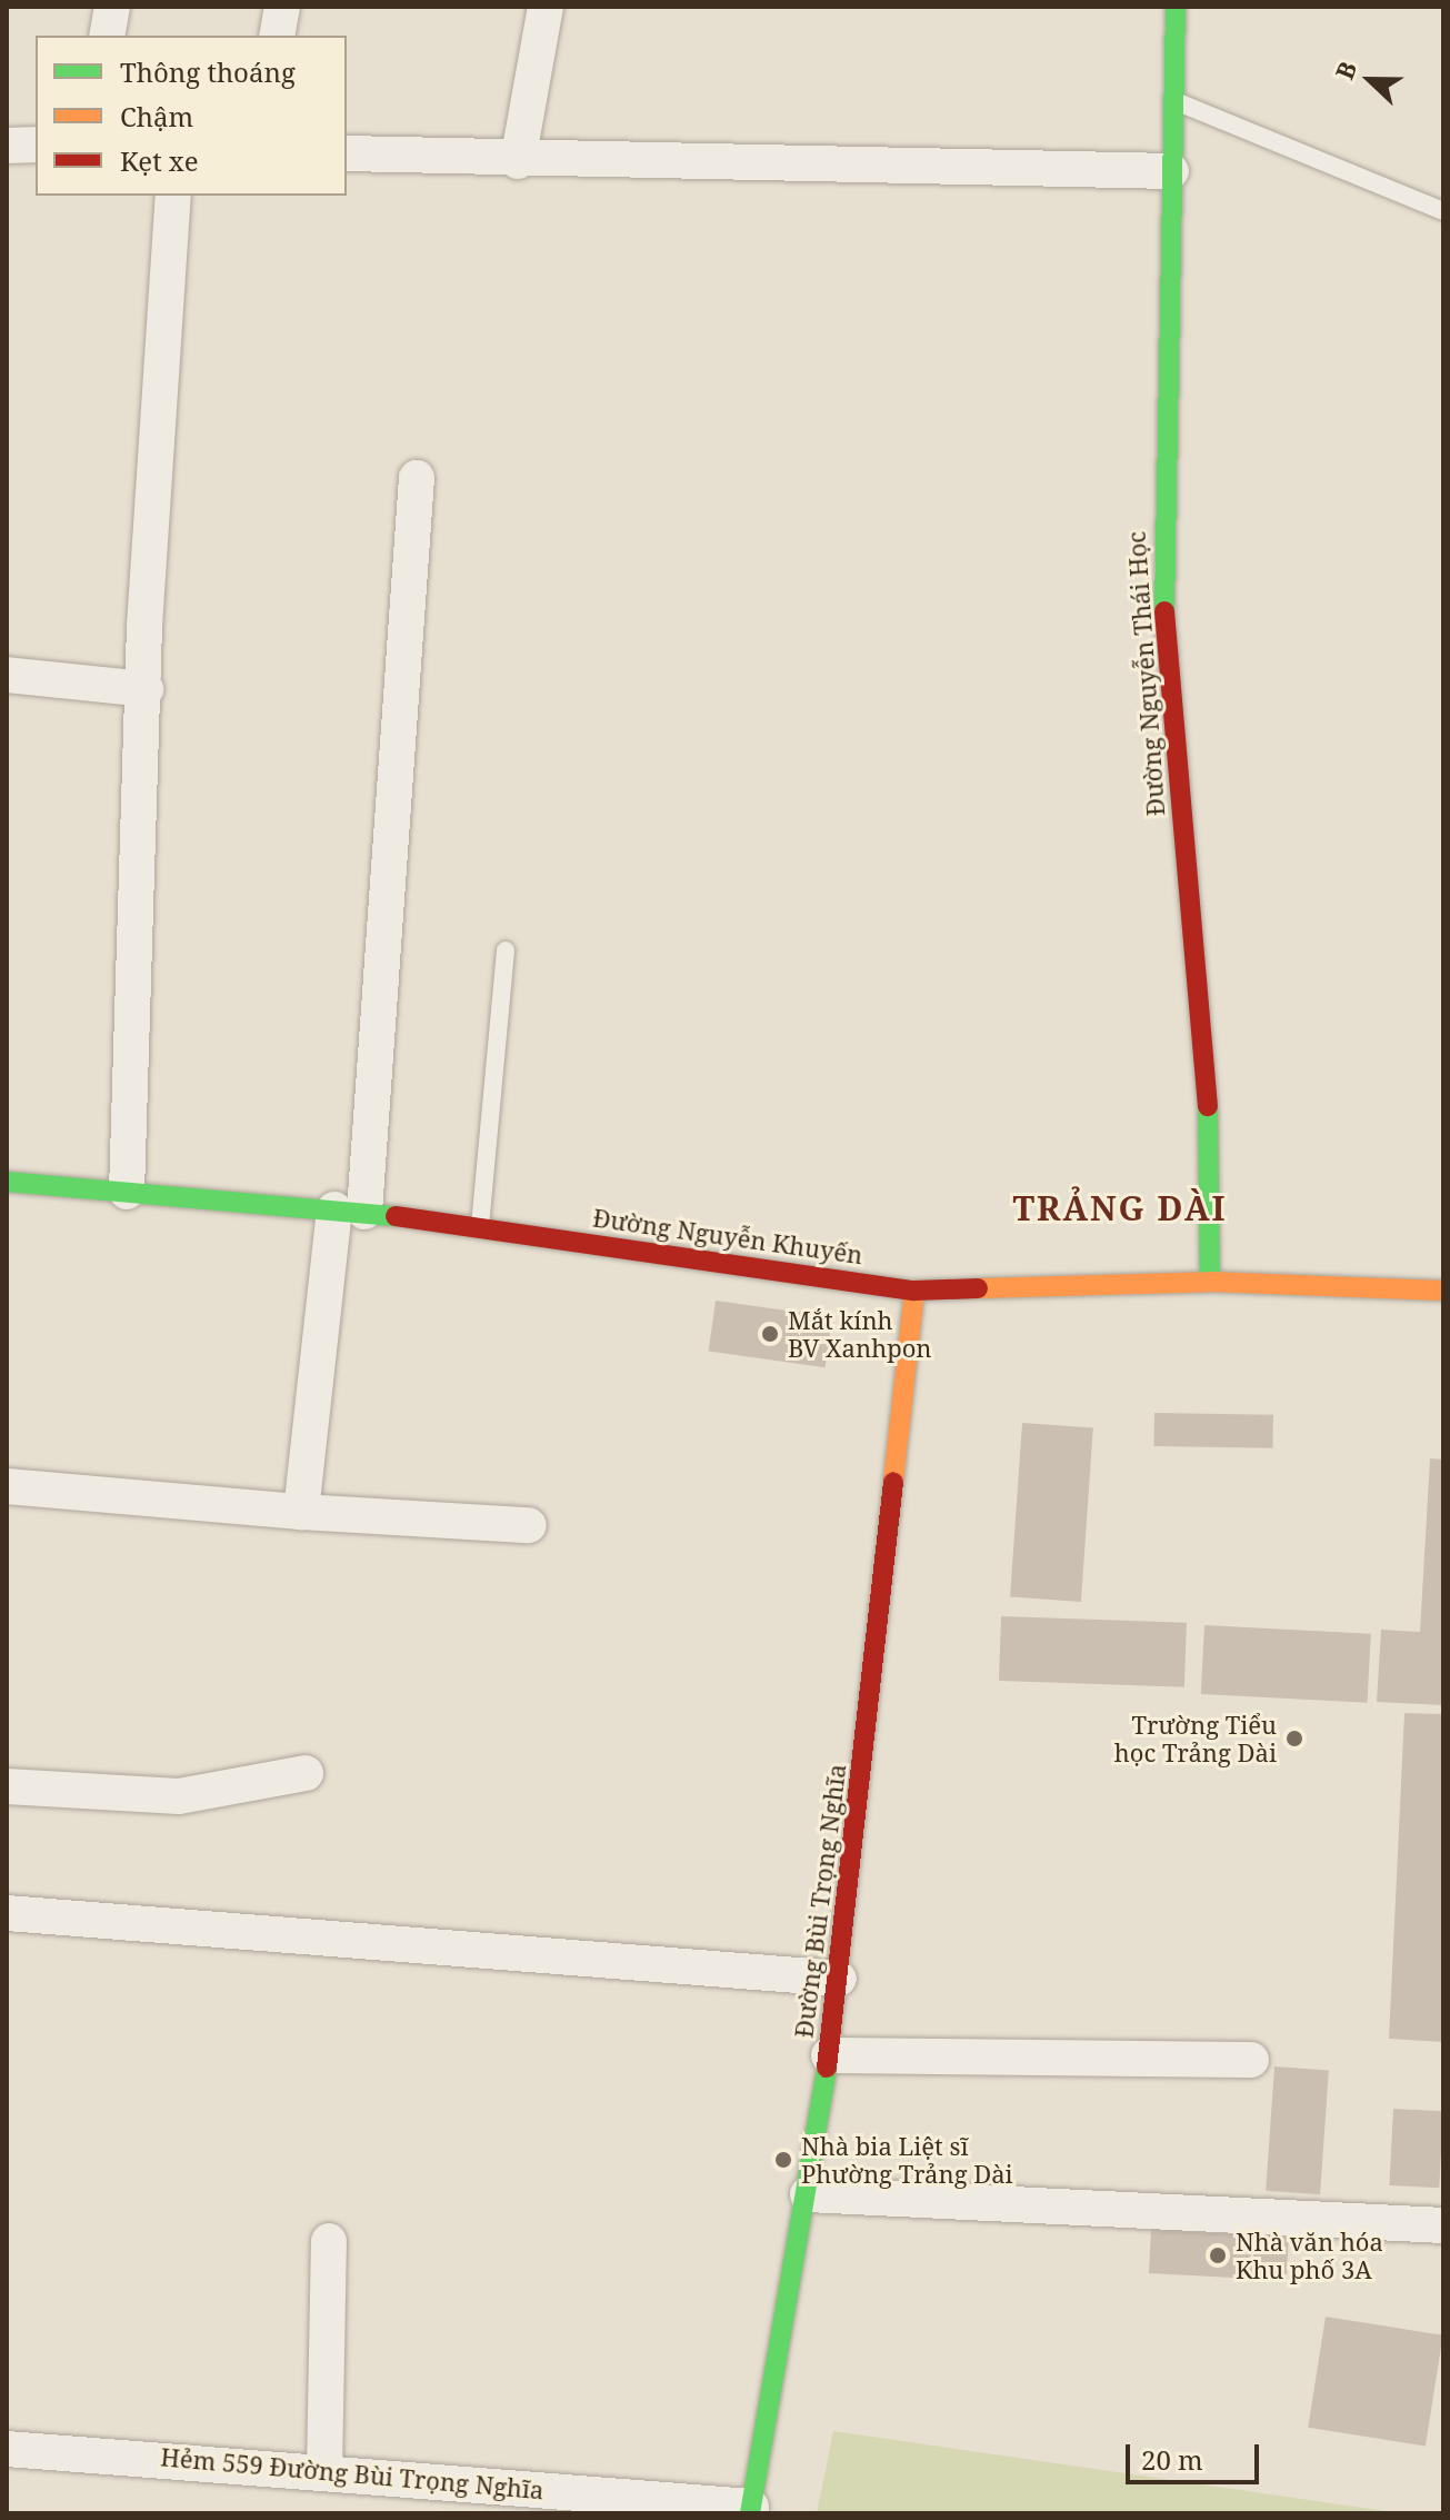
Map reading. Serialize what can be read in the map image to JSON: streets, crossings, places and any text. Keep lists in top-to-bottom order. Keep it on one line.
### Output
{"streets":{"street":["Đường Nguyễn Thái Học","Đường Nguyễn Khuyến","Đường Bùi Trọng Nghĩa","Hẻm 559 Đường Bùi Trọng Nghĩa"]},"crossings":[["Đường Nguyễn Thái Học","Đường Nguyễn Khuyến"],["Đường Nguyễn Khuyến","Đường Bùi Trọng Nghĩa"],["Đường Bùi Trọng Nghĩa","Hẻm 559 Đường Bùi Trọng Nghĩa"]],"districts":["TRẢNG DÀI"],"places":["Mắt kính BV Xanhpon","Trường Tiểu học Trảng Dài","Nhà bia Liệt sĩ Phường Trảng Dài","Nhà văn hóa Khu phố 3A"],"legend":["Thông thoáng","Chậm","Kẹt xe"],"scale_bar":"20 m","north":"left"}
